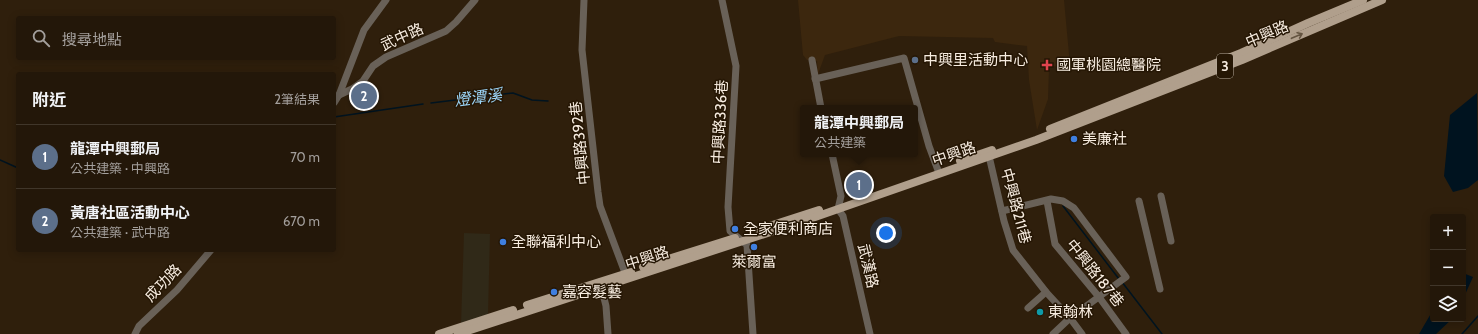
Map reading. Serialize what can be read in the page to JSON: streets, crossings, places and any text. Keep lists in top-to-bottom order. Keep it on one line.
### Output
{"streets":{"main road":["中興路","3"],"street":["武中路","中興路336巷","中興路392巷","中興路211巷","武漢路","中興路187巷","成功路"]},"crossings":[["中興路","中興路336巷"],["中興路","中興路392巷"],["中興路","中興路211巷"],["中興路","武漢路"]],"water":["燈潭溪"],"places":{"other":["中興里活動中心","美廉社","全家便利商店","全聯福利中心","萊爾富","嘉容髮藝","東翰林"],"health":["國軍桃園總醫院"]},"page":{"search":"搜尋地點","heading":["附近","2筆結果"],"pins":["2","1"],"popup":["龍潭中興郵局","公共建築"],"list":[{"mark":"1","name":"龍潭中興郵局","note":"公共建築 · 中興路","value":"70 m"},{"mark":"2","name":"黃唐社區活動中心","note":"公共建築 · 武中路","value":"670 m"}],"map_buttons":["+","−"]}}
